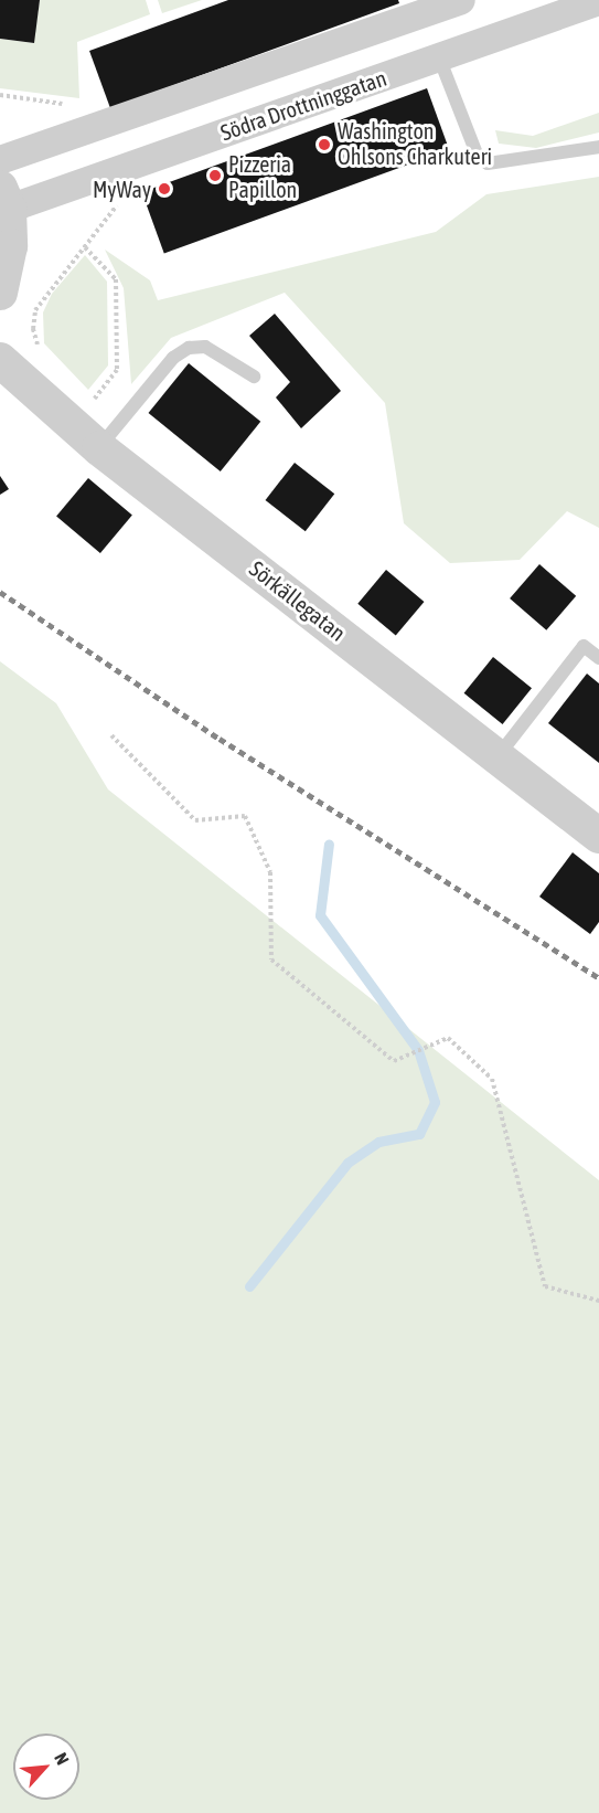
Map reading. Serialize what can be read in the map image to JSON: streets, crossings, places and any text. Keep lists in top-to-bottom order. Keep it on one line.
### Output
{"streets":{"street":["Södra Drottninggatan","Sörkällegatan"]},"places":["Washington Ohlsons Charkuteri","Pizzeria Papillon","MyWay"],"north":"top right"}
